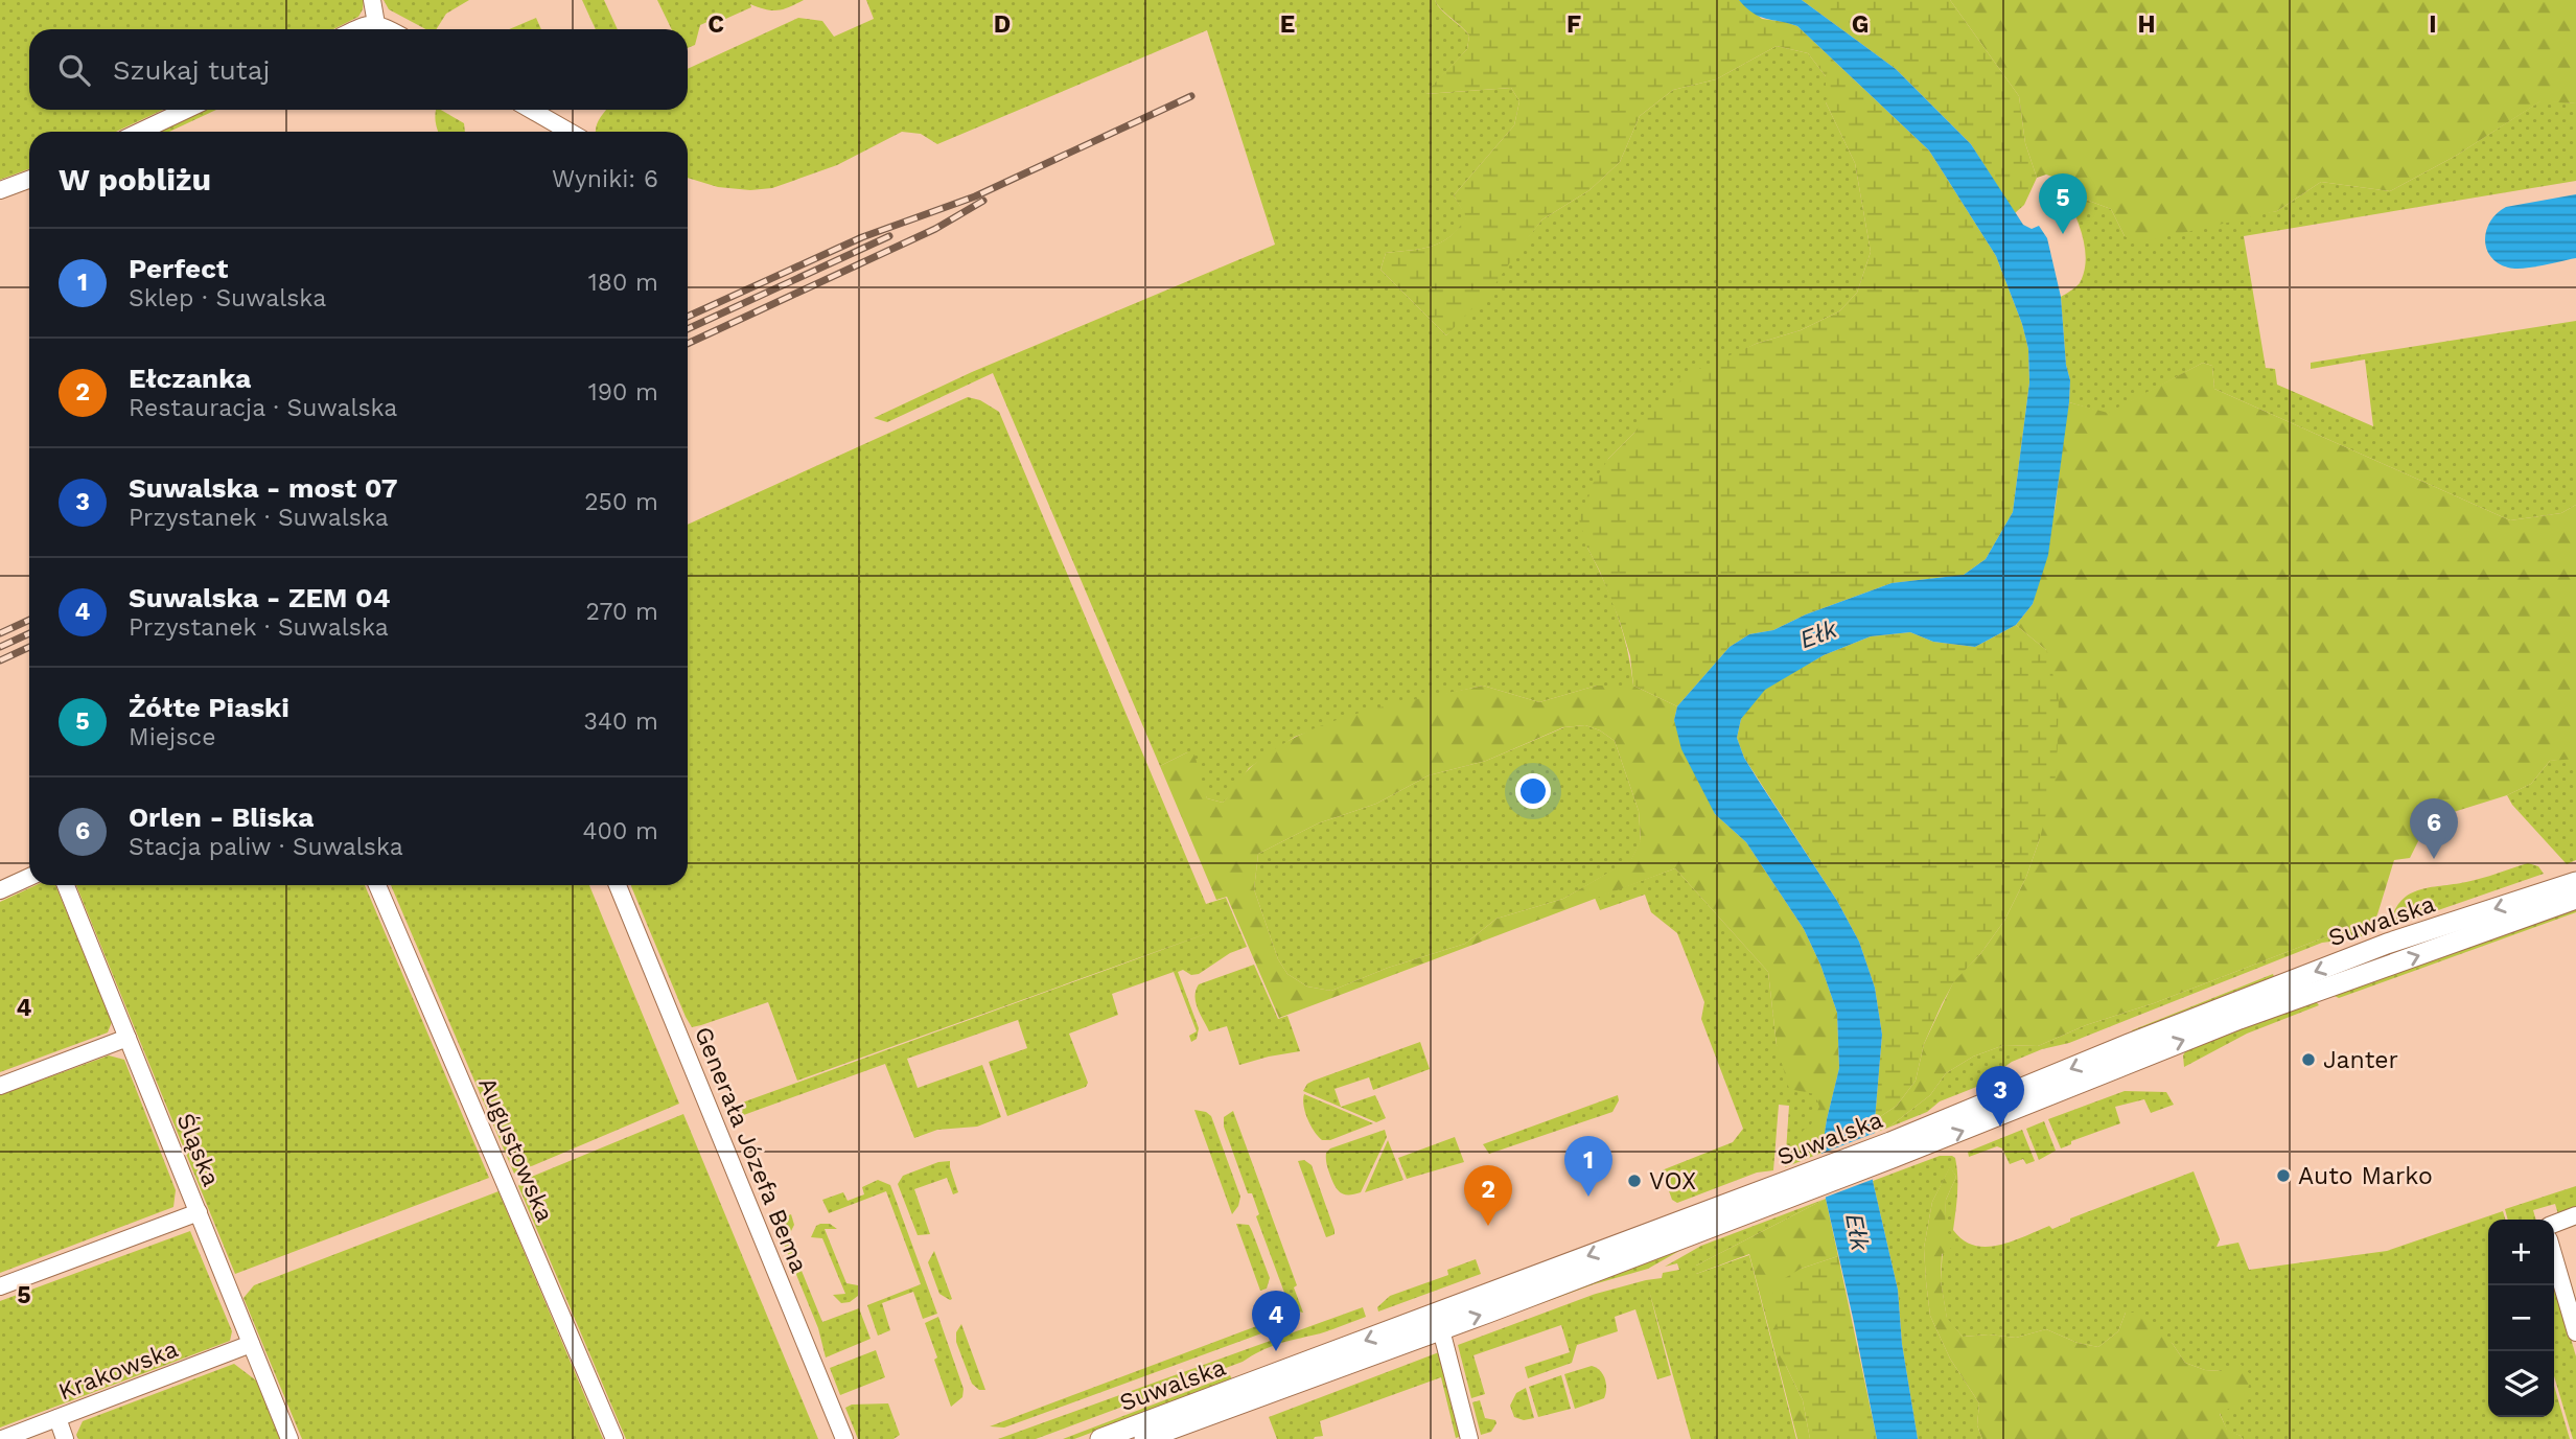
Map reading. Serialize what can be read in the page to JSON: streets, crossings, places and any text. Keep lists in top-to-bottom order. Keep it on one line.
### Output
{"streets":{"street":["Suwalska","Śląska","Augustowska","Generała Józefa Bema","Krakowska"]},"crossings":[["Śląska","Krakowska"]],"water":["Ełk"],"places":["Janter","Auto Marko","VOX"],"page":{"search":"Szukaj tutaj","heading":["W pobliżu","Wyniki: 6"],"pins":["5","6","3","1","2","4"],"list":[{"mark":"1","name":"Perfect","note":"Sklep · Suwalska","value":"180 m"},{"mark":"2","name":"Ełczanka","note":"Restauracja · Suwalska","value":"190 m"},{"mark":"3","name":"Suwalska - most 07","note":"Przystanek · Suwalska","value":"250 m"},{"mark":"4","name":"Suwalska - ZEM 04","note":"Przystanek · Suwalska","value":"270 m"},{"mark":"5","name":"Żółte Piaski","note":"Miejsce","value":"340 m"},{"mark":"6","name":"Orlen - Bliska","note":"Stacja paliw · Suwalska","value":"400 m"}],"map_buttons":["+","−"]},"grid":{"columns":["C","D","E","F","G","H","I"],"rows":["4","5"]}}
